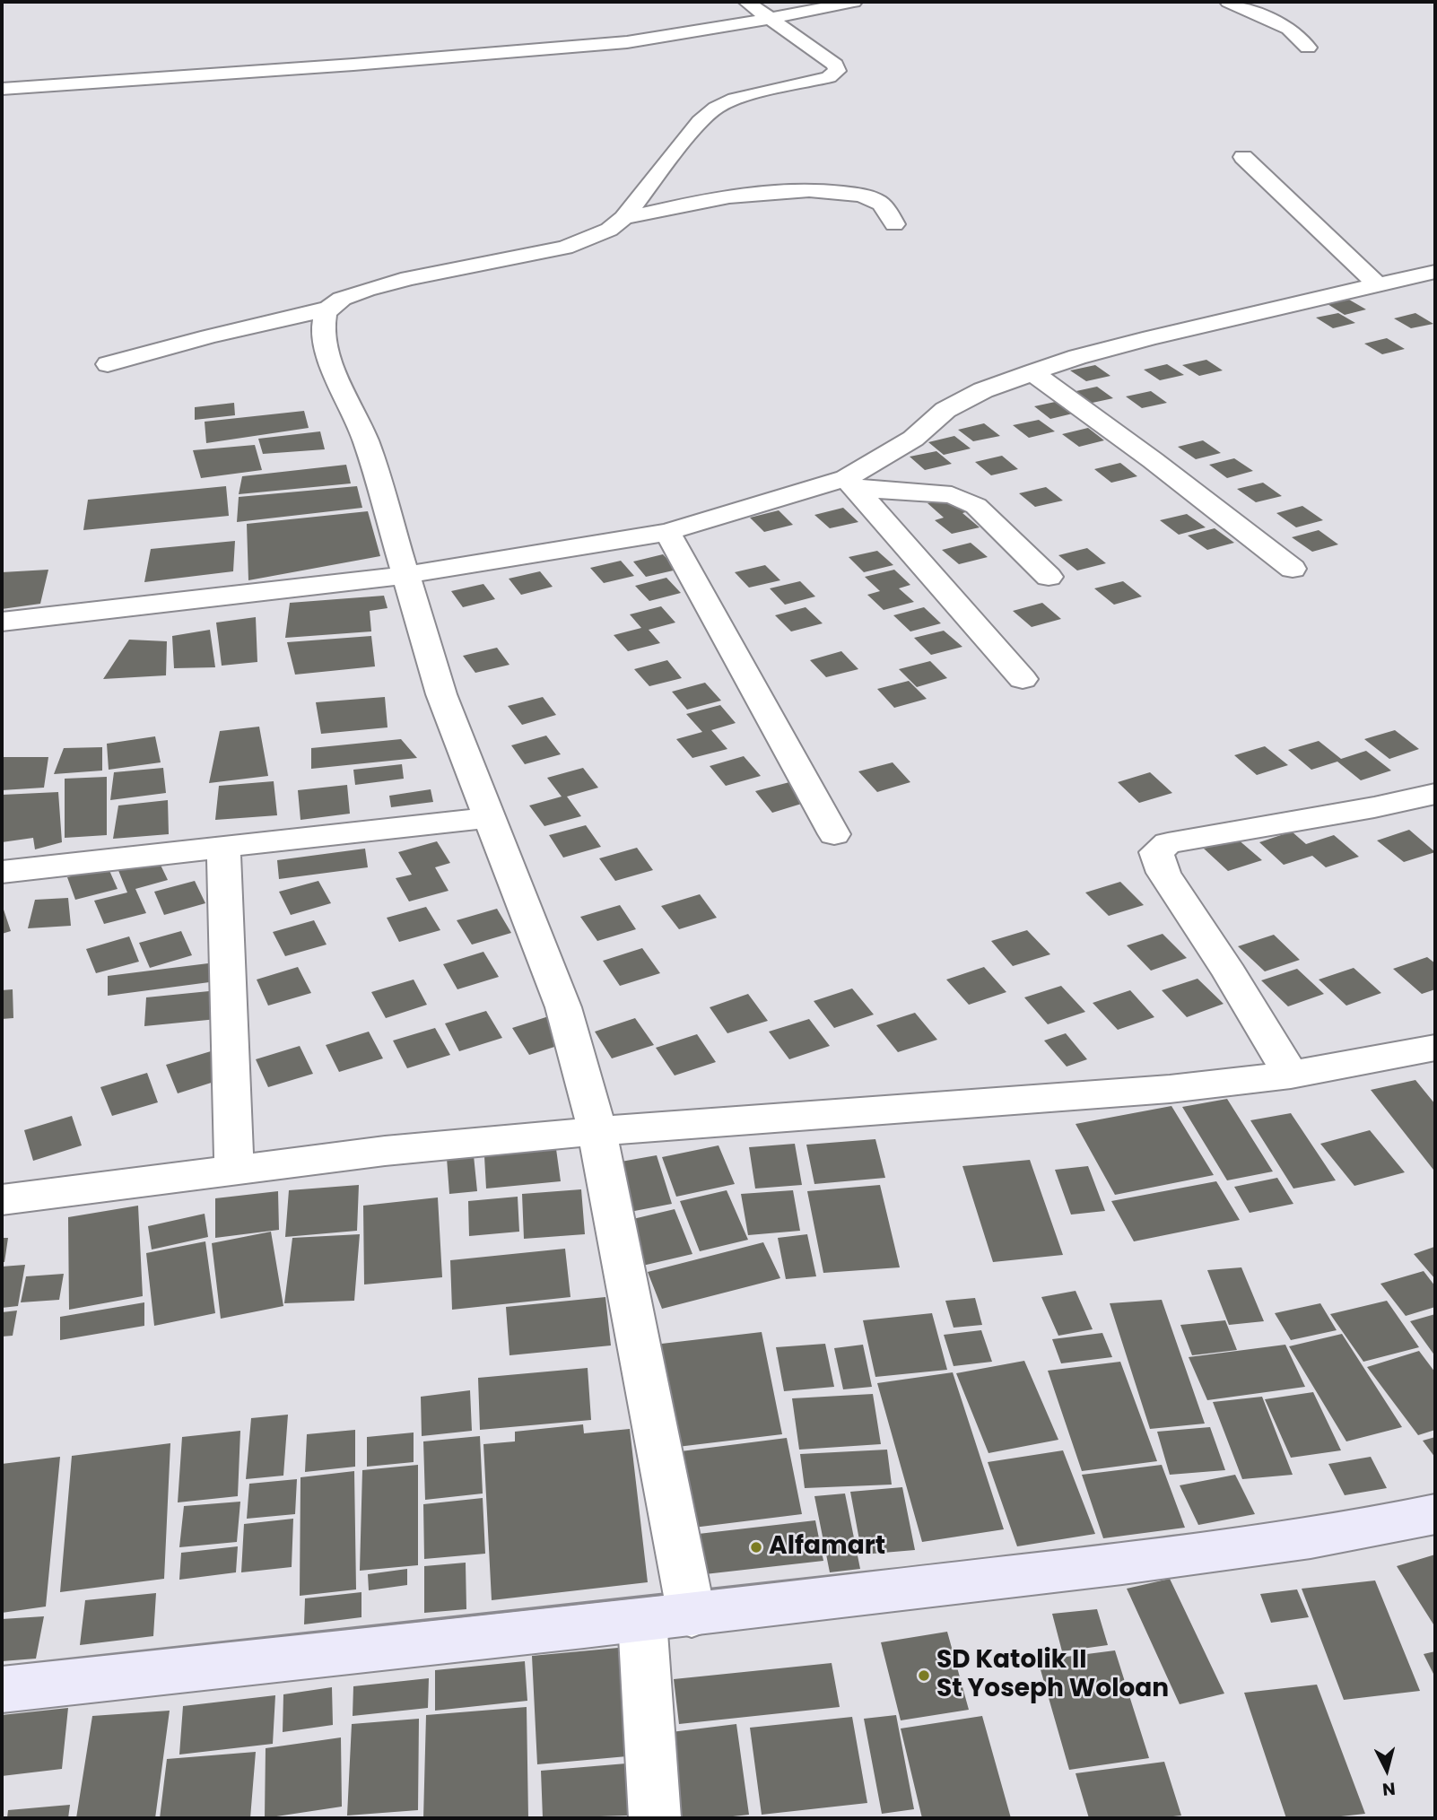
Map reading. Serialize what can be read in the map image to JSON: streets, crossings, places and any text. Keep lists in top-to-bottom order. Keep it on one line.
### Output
{"places":["Alfamart","SD Katolik II St Yoseph Woloan"],"north":"bottom"}
